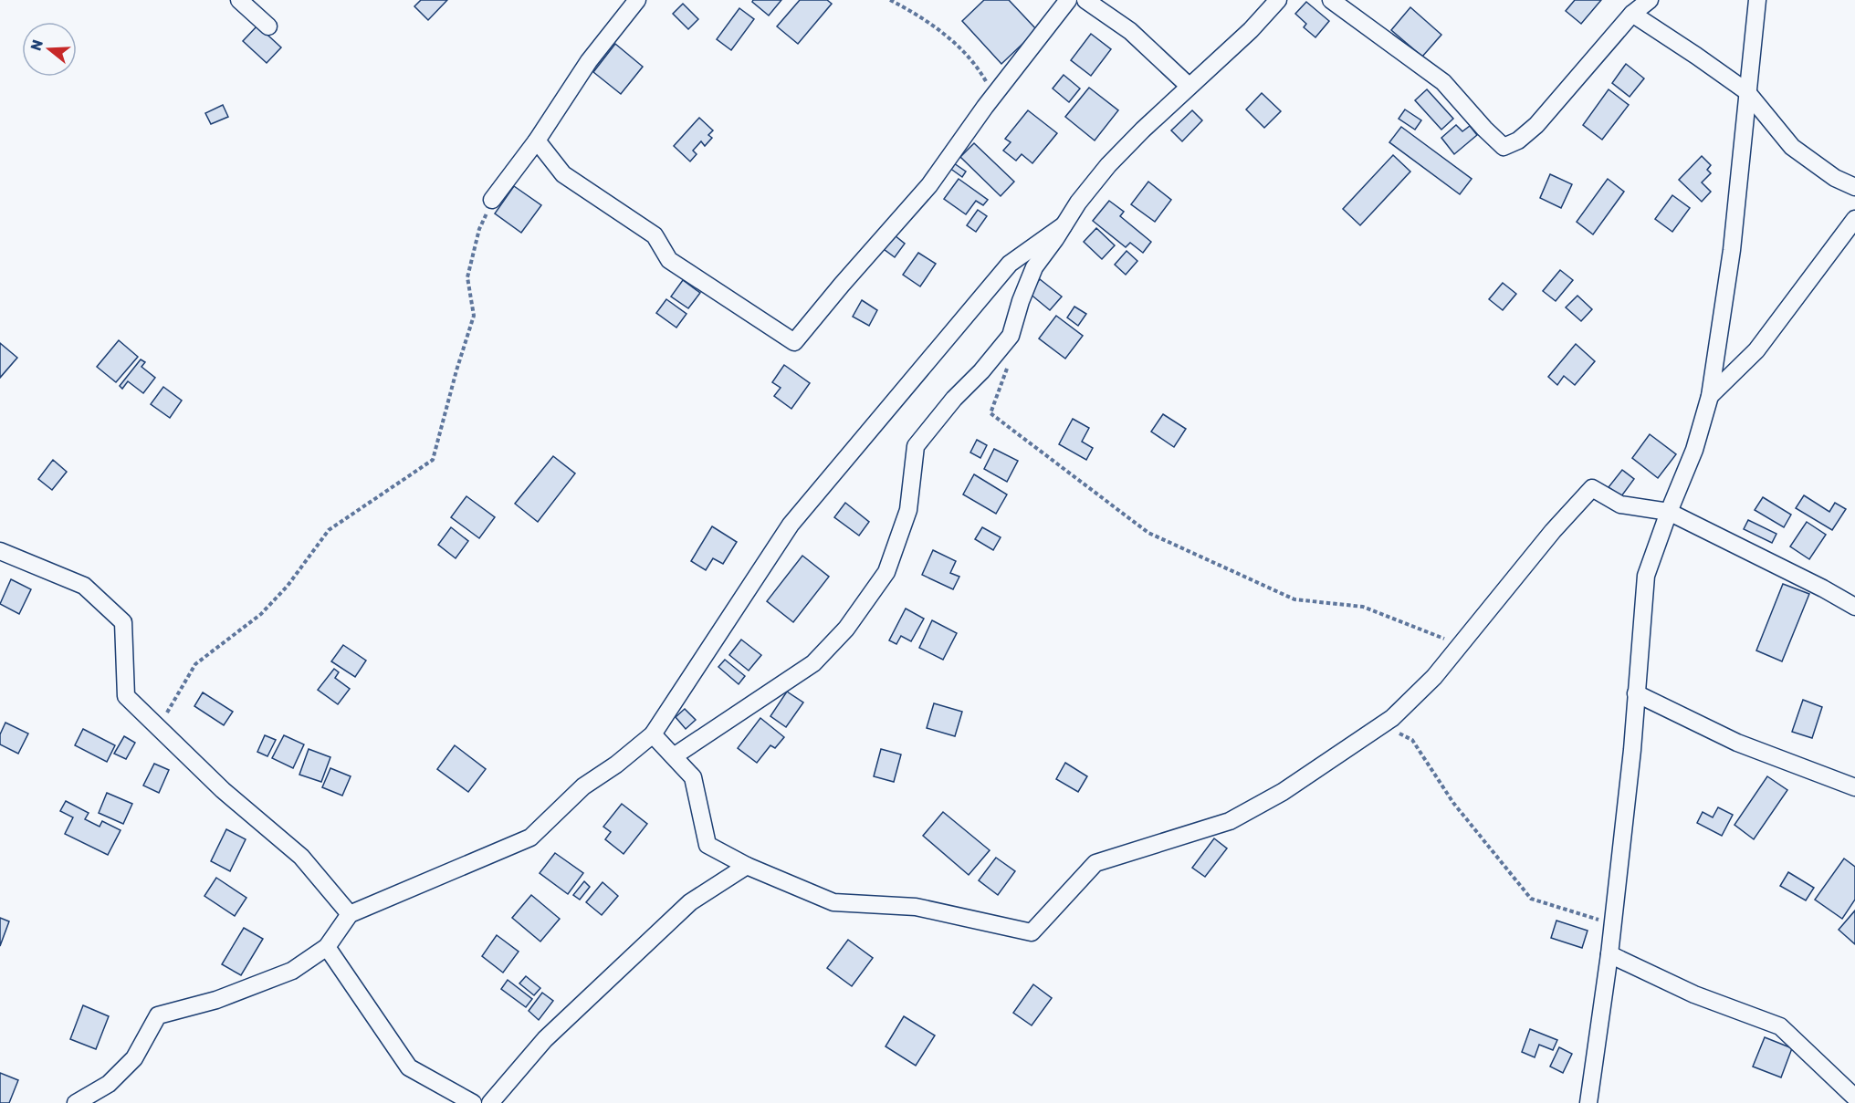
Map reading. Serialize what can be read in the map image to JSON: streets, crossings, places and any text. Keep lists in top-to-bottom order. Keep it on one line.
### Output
{"north":"left"}
